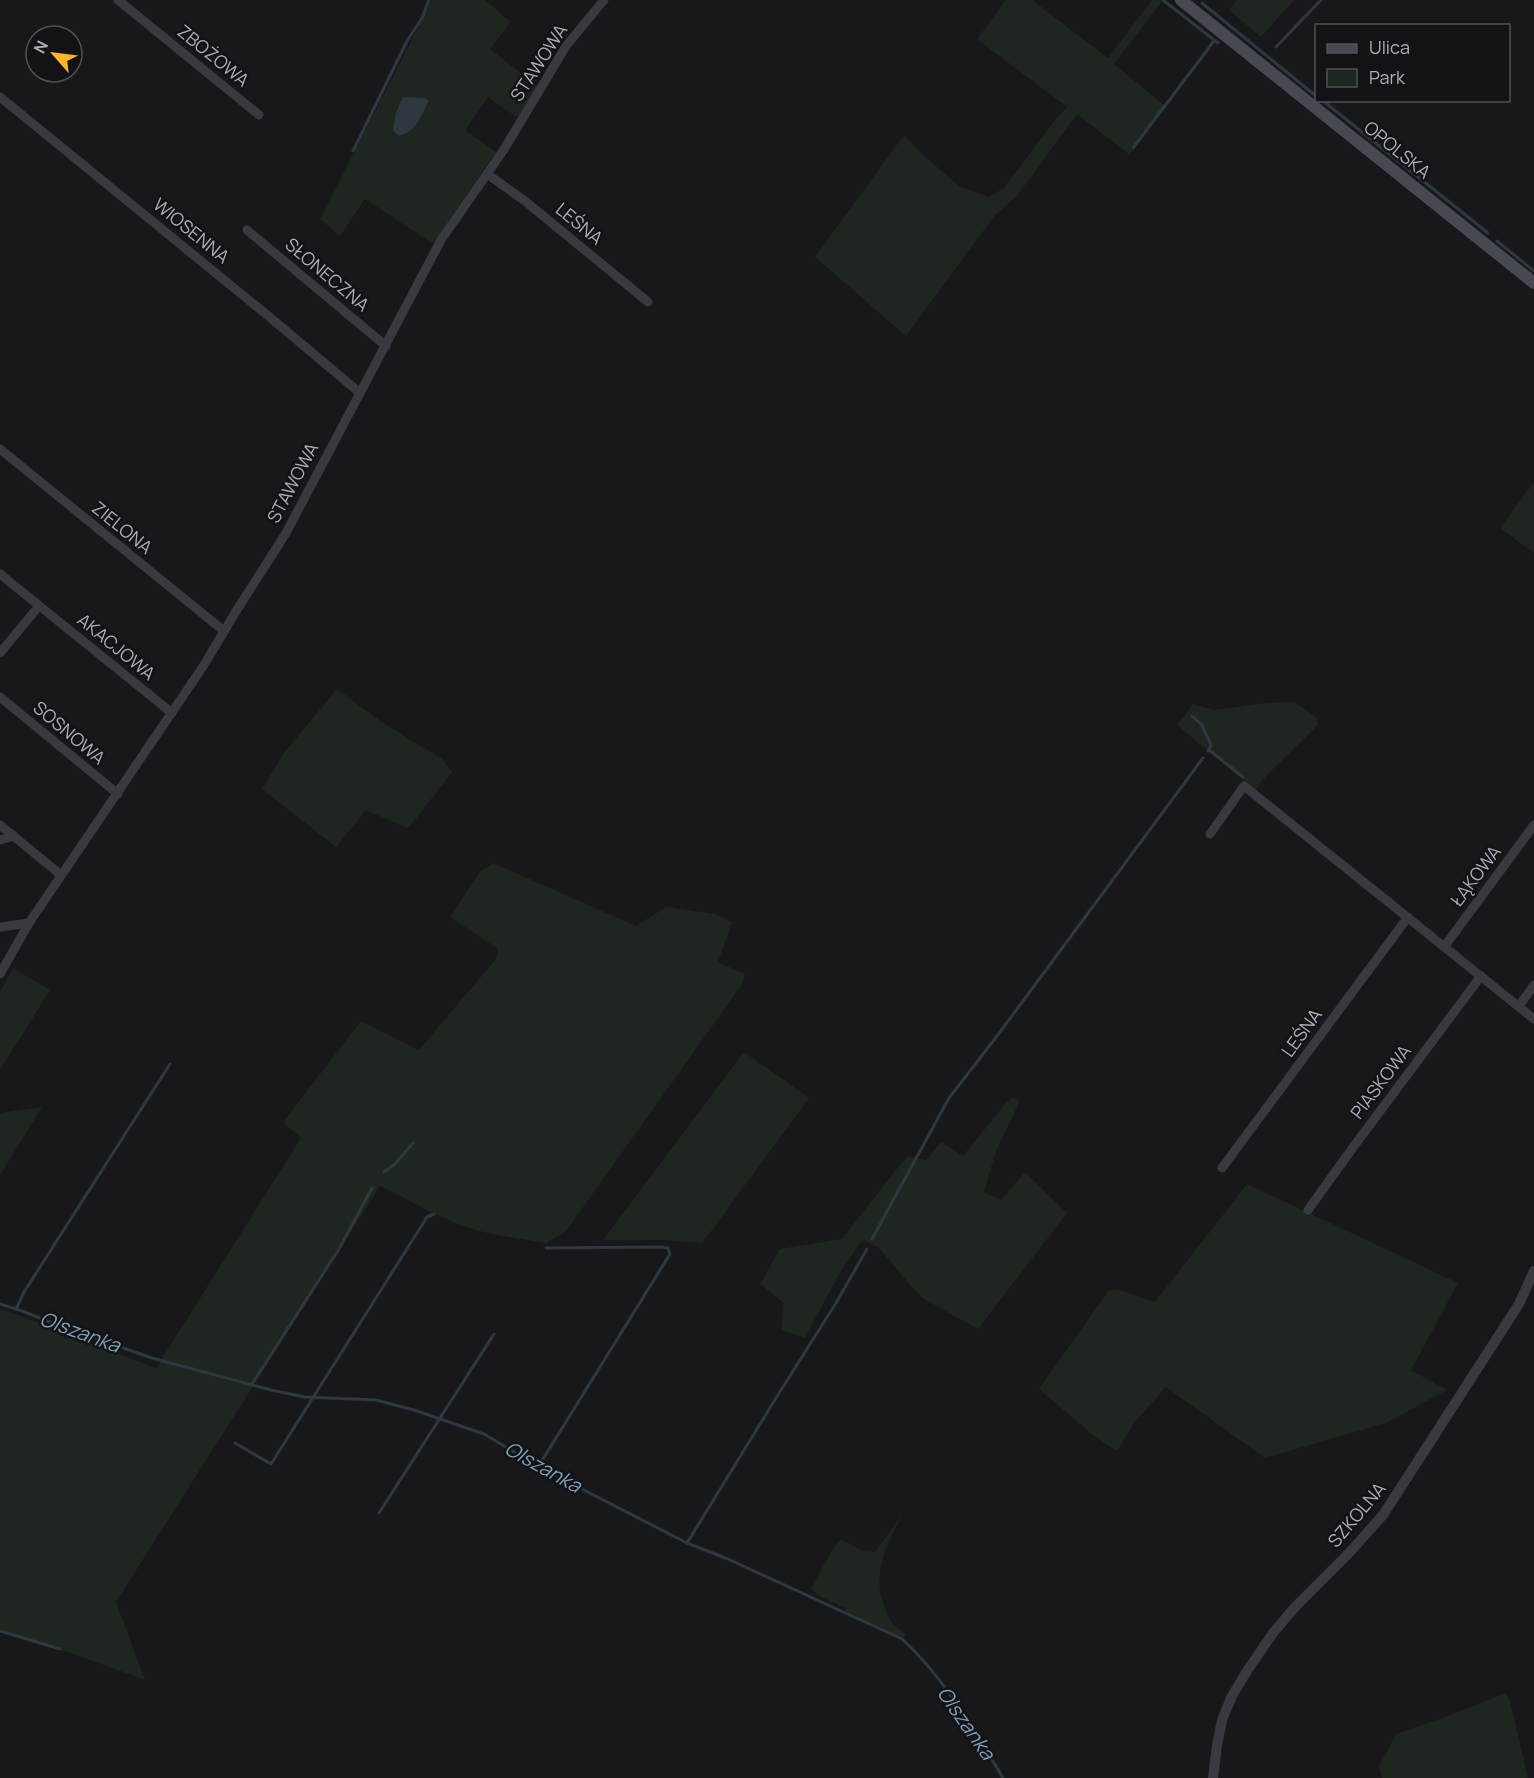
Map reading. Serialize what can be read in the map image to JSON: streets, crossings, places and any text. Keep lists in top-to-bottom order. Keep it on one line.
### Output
{"streets":{"main road":["OPOLSKA"],"street":["ZBOŻOWA","STAWOWA","LEŚNA","WIOSENNA","SŁONECZNA","ZIELONA","AKACJOWA","SOSNOWA","ŁĄKOWA","PIASKOWA","SZKOLNA"]},"crossings":[["STAWOWA","LEŚNA"],["STAWOWA","WIOSENNA"],["STAWOWA","SŁONECZNA"],["STAWOWA","ZIELONA"],["STAWOWA","AKACJOWA"],["STAWOWA","SOSNOWA"]],"water":["Olszanka"],"legend":["Ulica","Park"],"north":"top left"}
